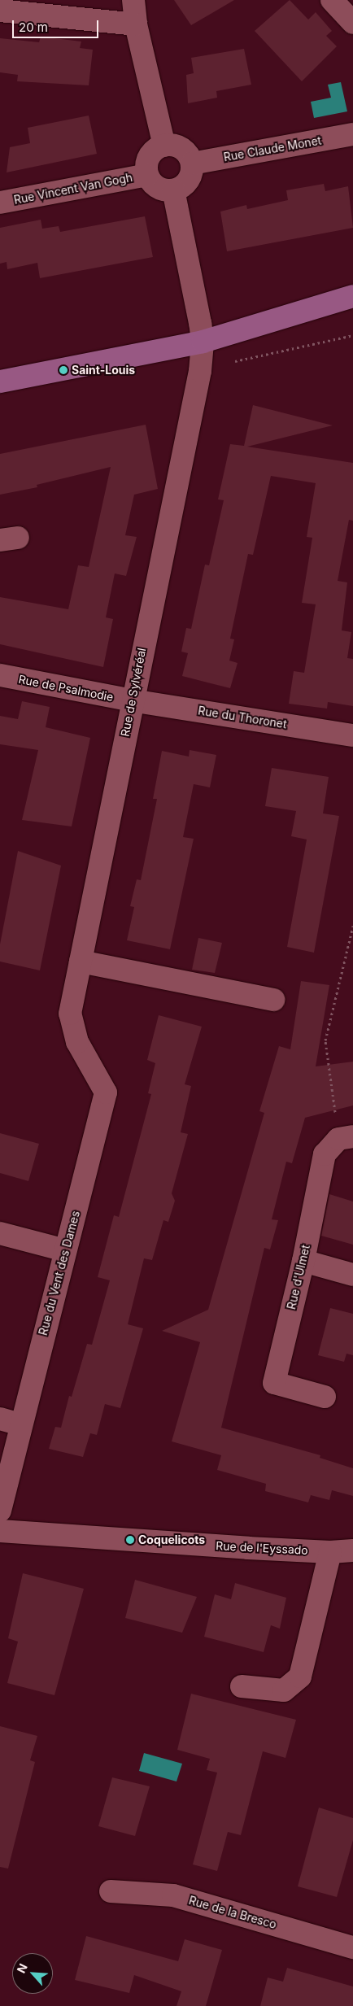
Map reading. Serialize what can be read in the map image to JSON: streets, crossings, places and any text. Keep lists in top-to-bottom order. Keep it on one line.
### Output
{"streets":{"street":["Rue Claude Monet","Rue Vincent Van Gogh","Rue de Psalmodie","Rue de Sylvéréal","Rue du Thoronet","Rue du Vent des Dames","Rue d'Ulmet","Rue de l'Eyssado","Rue de la Bresco"]},"crossings":[["Rue Claude Monet","Rue Vincent Van Gogh"],["Rue Claude Monet","Rue de Sylvéréal"],["Rue Vincent Van Gogh","Rue de Sylvéréal"],["Rue de Psalmodie","Rue de Sylvéréal"],["Rue de Psalmodie","Rue du Thoronet"],["Rue de Sylvéréal","Rue du Thoronet"],["Rue de Sylvéréal","Rue du Vent des Dames"]],"places":["Saint-Louis","Coquelicots"],"scale_bar":"20 m","north":"top left"}
